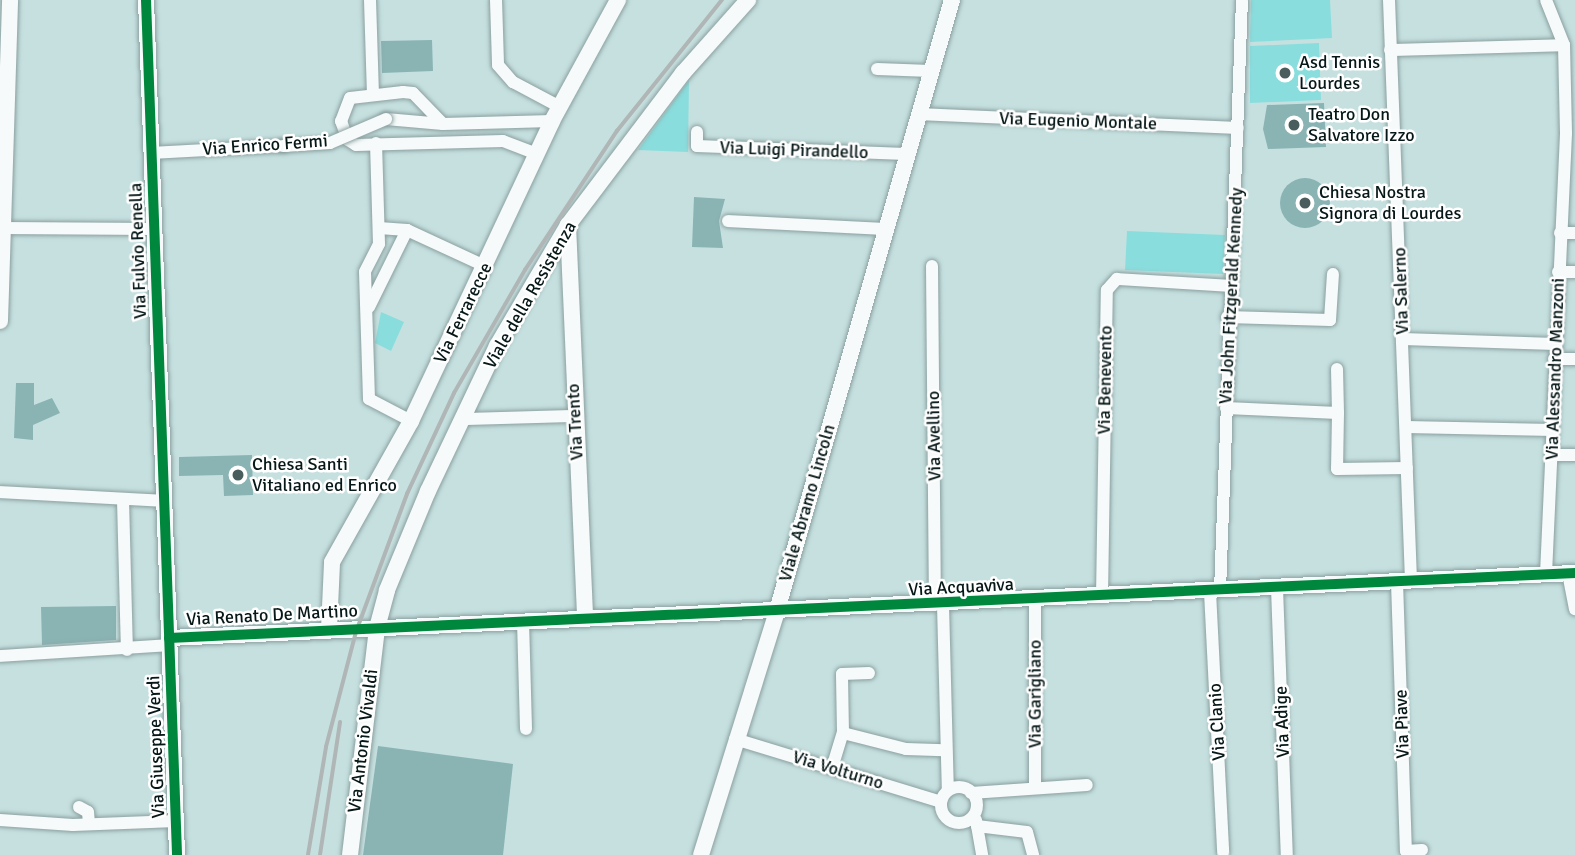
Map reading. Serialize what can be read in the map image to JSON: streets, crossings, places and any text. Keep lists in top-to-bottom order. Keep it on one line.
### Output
{"streets":{"street":["Via Eugenio Montale","Via Enrico Fermi","Via Luigi Pirandello","Via Fulvio Renella","Via Salerno","Viale della Resistenza","Via John Fitzgerald Kennedy","Via Ferrarecce","Via Alessandro Manzoni","Via Benevento","Via Trento","Via Avellino","Viale Abramo Lincoln","Via Acquaviva","Via Renato De Martino","Via Garigliano","Via Clanio","Via Adige","Via Piave","Via Antonio Vivaldi","Via Giuseppe Verdi","Via Volturno"]},"crossings":[["Via Eugenio Montale","Via John Fitzgerald Kennedy"],["Via Eugenio Montale","Viale Abramo Lincoln"],["Via Enrico Fermi","Via Fulvio Renella"],["Via Enrico Fermi","Via Ferrarecce"],["Via Luigi Pirandello","Viale Abramo Lincoln"],["Via Fulvio Renella","Via Renato De Martino"],["Via Fulvio Renella","Via Giuseppe Verdi"],["Via Salerno","Via Acquaviva"],["Via Salerno","Via Piave"],["Viale della Resistenza","Via Trento"],["Viale della Resistenza","Via Acquaviva"],["Viale della Resistenza","Via Renato De Martino"],["Viale della Resistenza","Via Antonio Vivaldi"],["Via John Fitzgerald Kennedy","Via Benevento"],["Via John Fitzgerald Kennedy","Via Acquaviva"],["Via John Fitzgerald Kennedy","Via Clanio"],["Via Ferrarecce","Via Renato De Martino"],["Via Alessandro Manzoni","Via Acquaviva"],["Via Benevento","Via Acquaviva"],["Via Trento","Via Acquaviva"],["Via Avellino","Via Acquaviva"],["Via Avellino","Via Volturno"],["Viale Abramo Lincoln","Via Acquaviva"],["Viale Abramo Lincoln","Via Volturno"],["Via Acquaviva","Via Renato De Martino"],["Via Acquaviva","Via Garigliano"],["Via Acquaviva","Via Clanio"],["Via Acquaviva","Via Adige"],["Via Acquaviva","Via Piave"],["Via Acquaviva","Via Antonio Vivaldi"],["Via Renato De Martino","Via Antonio Vivaldi"],["Via Renato De Martino","Via Giuseppe Verdi"]],"places":["Asd Tennis Lourdes","Teatro Don Salvatore Izzo","Chiesa Nostra Signora di Lourdes","Chiesa Santi Vitaliano ed Enrico"]}
